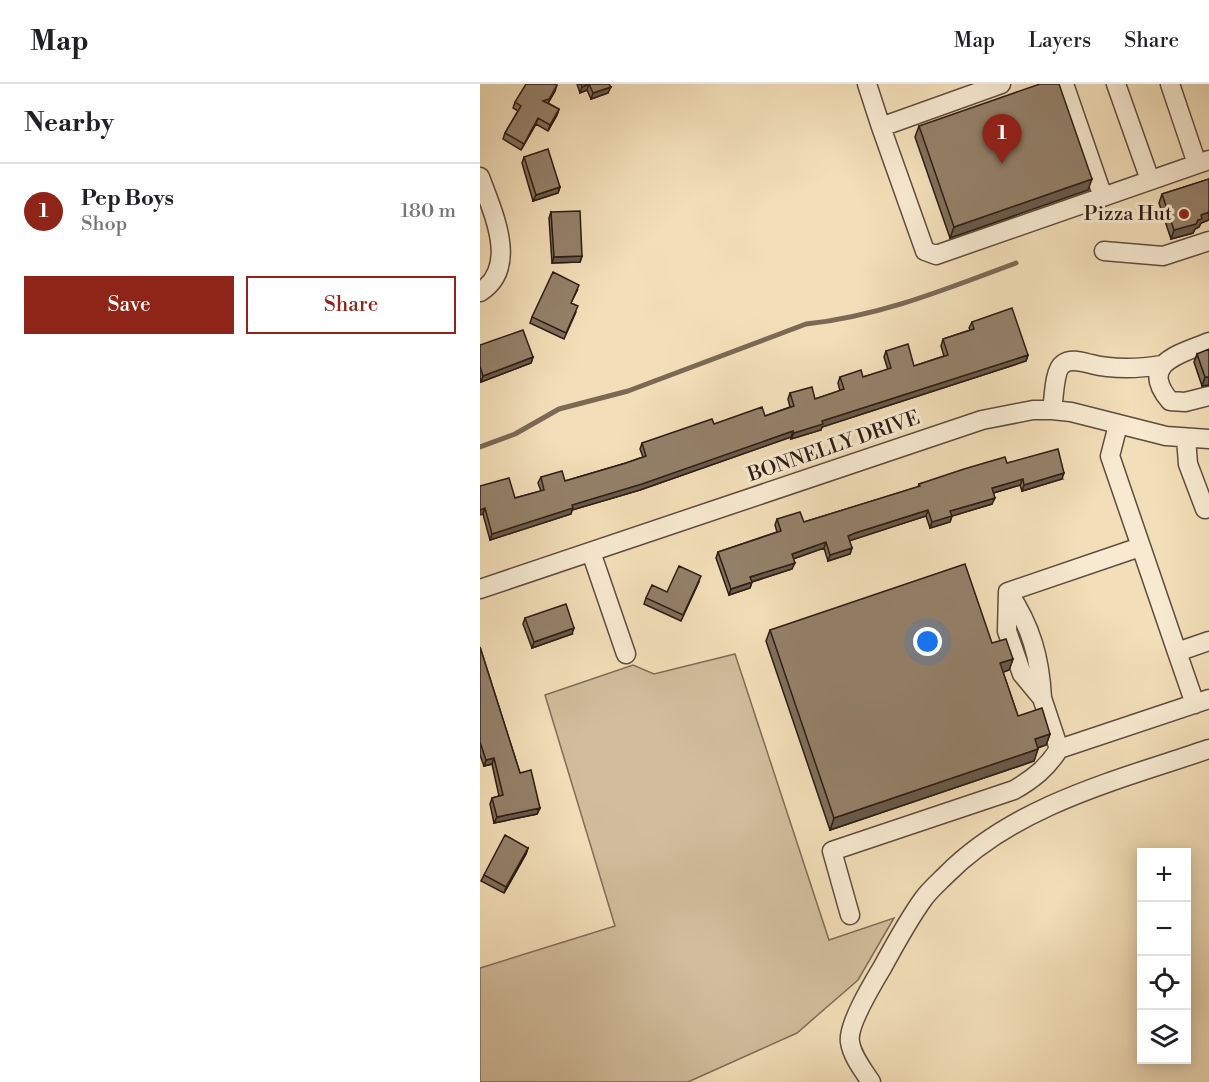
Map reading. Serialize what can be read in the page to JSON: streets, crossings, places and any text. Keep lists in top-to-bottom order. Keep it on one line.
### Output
{"streets":{"street":["BONNELLY DRIVE"]},"places":["Pizza Hut"],"page":{"header":"Map","nav":["Map","Layers","Share"],"heading":"Nearby","pins":"1","list":[{"mark":"1","name":"Pep Boys","note":"Shop","value":"180 m"}],"buttons":["Save","Share"],"map_buttons":["+","−"]}}
